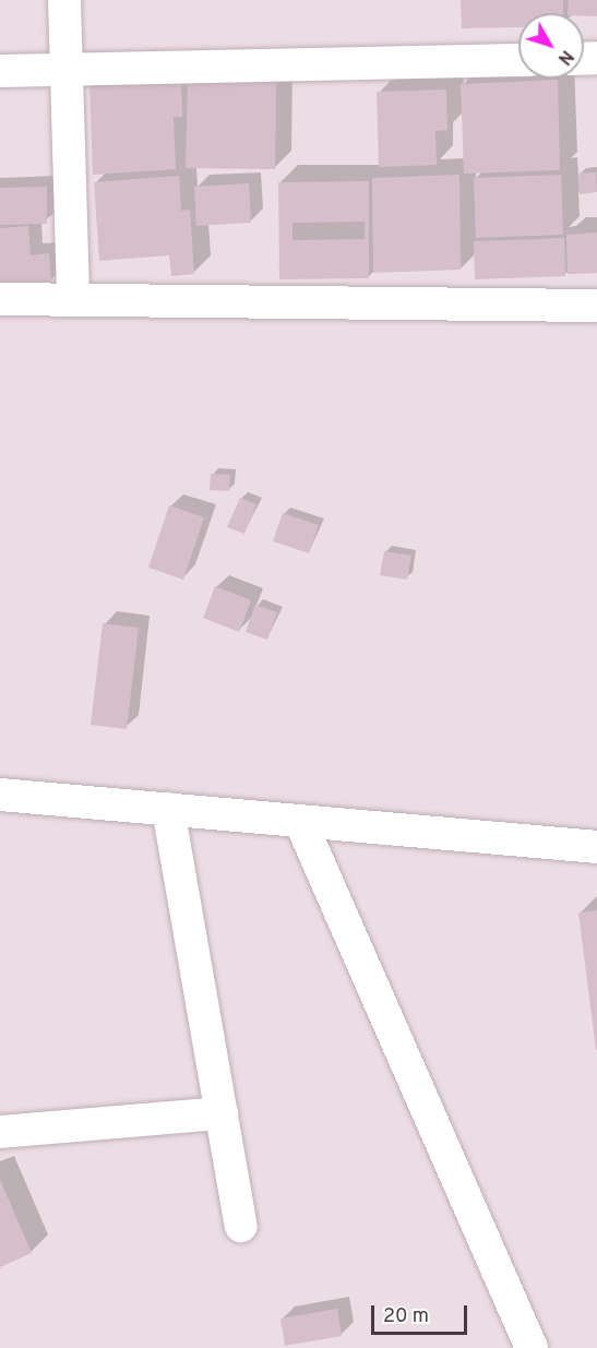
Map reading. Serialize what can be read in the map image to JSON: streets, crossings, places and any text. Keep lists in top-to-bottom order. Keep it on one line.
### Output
{"scale_bar":"20 m","north":"bottom right"}
